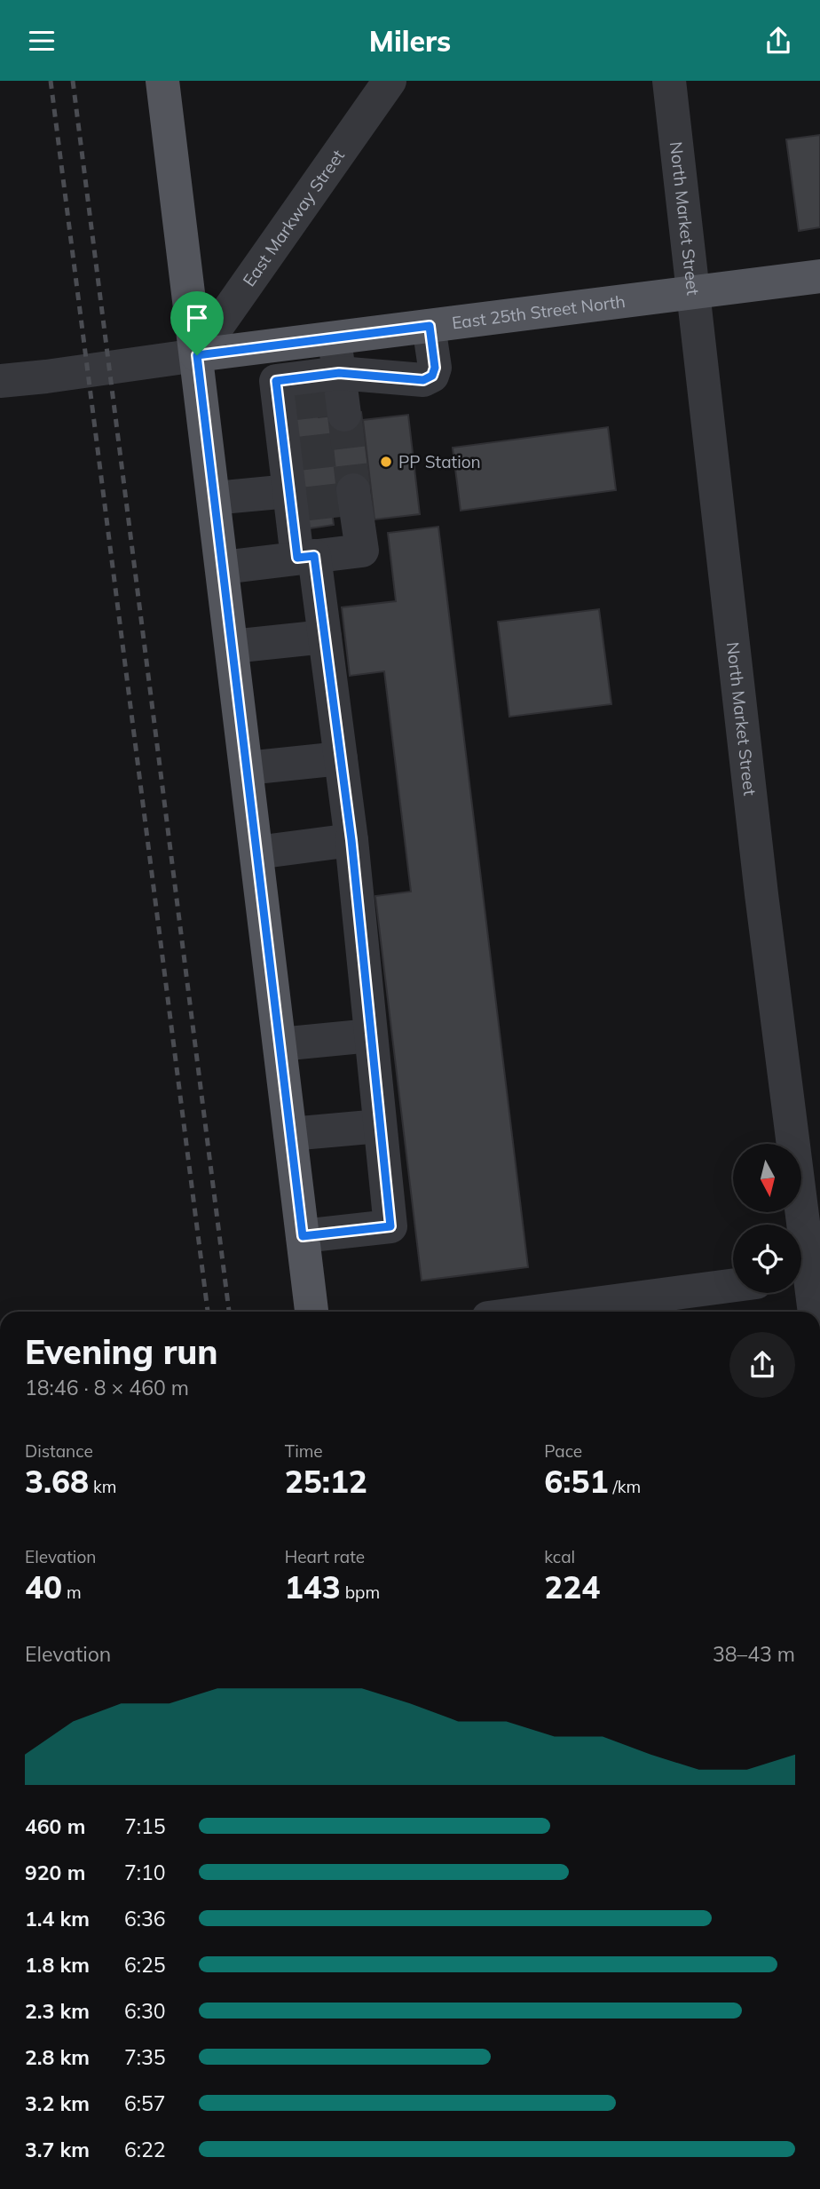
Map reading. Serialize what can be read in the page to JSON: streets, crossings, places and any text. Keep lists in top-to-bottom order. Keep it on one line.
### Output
{"streets":{"main road":["East 25th Street North"],"street":["East Markway Street","North Market Street"]},"crossings":[["East Markway Street","East 25th Street North"],["North Market Street","East 25th Street North"]],"places":["PP Station"],"north":"bottom","page":{"header":"Milers","heading":["Evening run","18:46 · 8 × 460 m"],"stats":[["Distance","3.68 km"],["Time","25:12"],["Pace","6:51 /km"],["Elevation","40 m"],["Heart rate","143 bpm"],["kcal","224"]],"chart":["Elevation","38–43 m"],"list":[{"name":"460 m","note":"7:15"},{"name":"920 m","note":"7:10"},{"name":"1.4 km","note":"6:36"},{"name":"1.8 km","note":"6:25"},{"name":"2.3 km","note":"6:30"},{"name":"2.8 km","note":"7:35"},{"name":"3.2 km","note":"6:57"},{"name":"3.7 km","note":"6:22"}]}}
